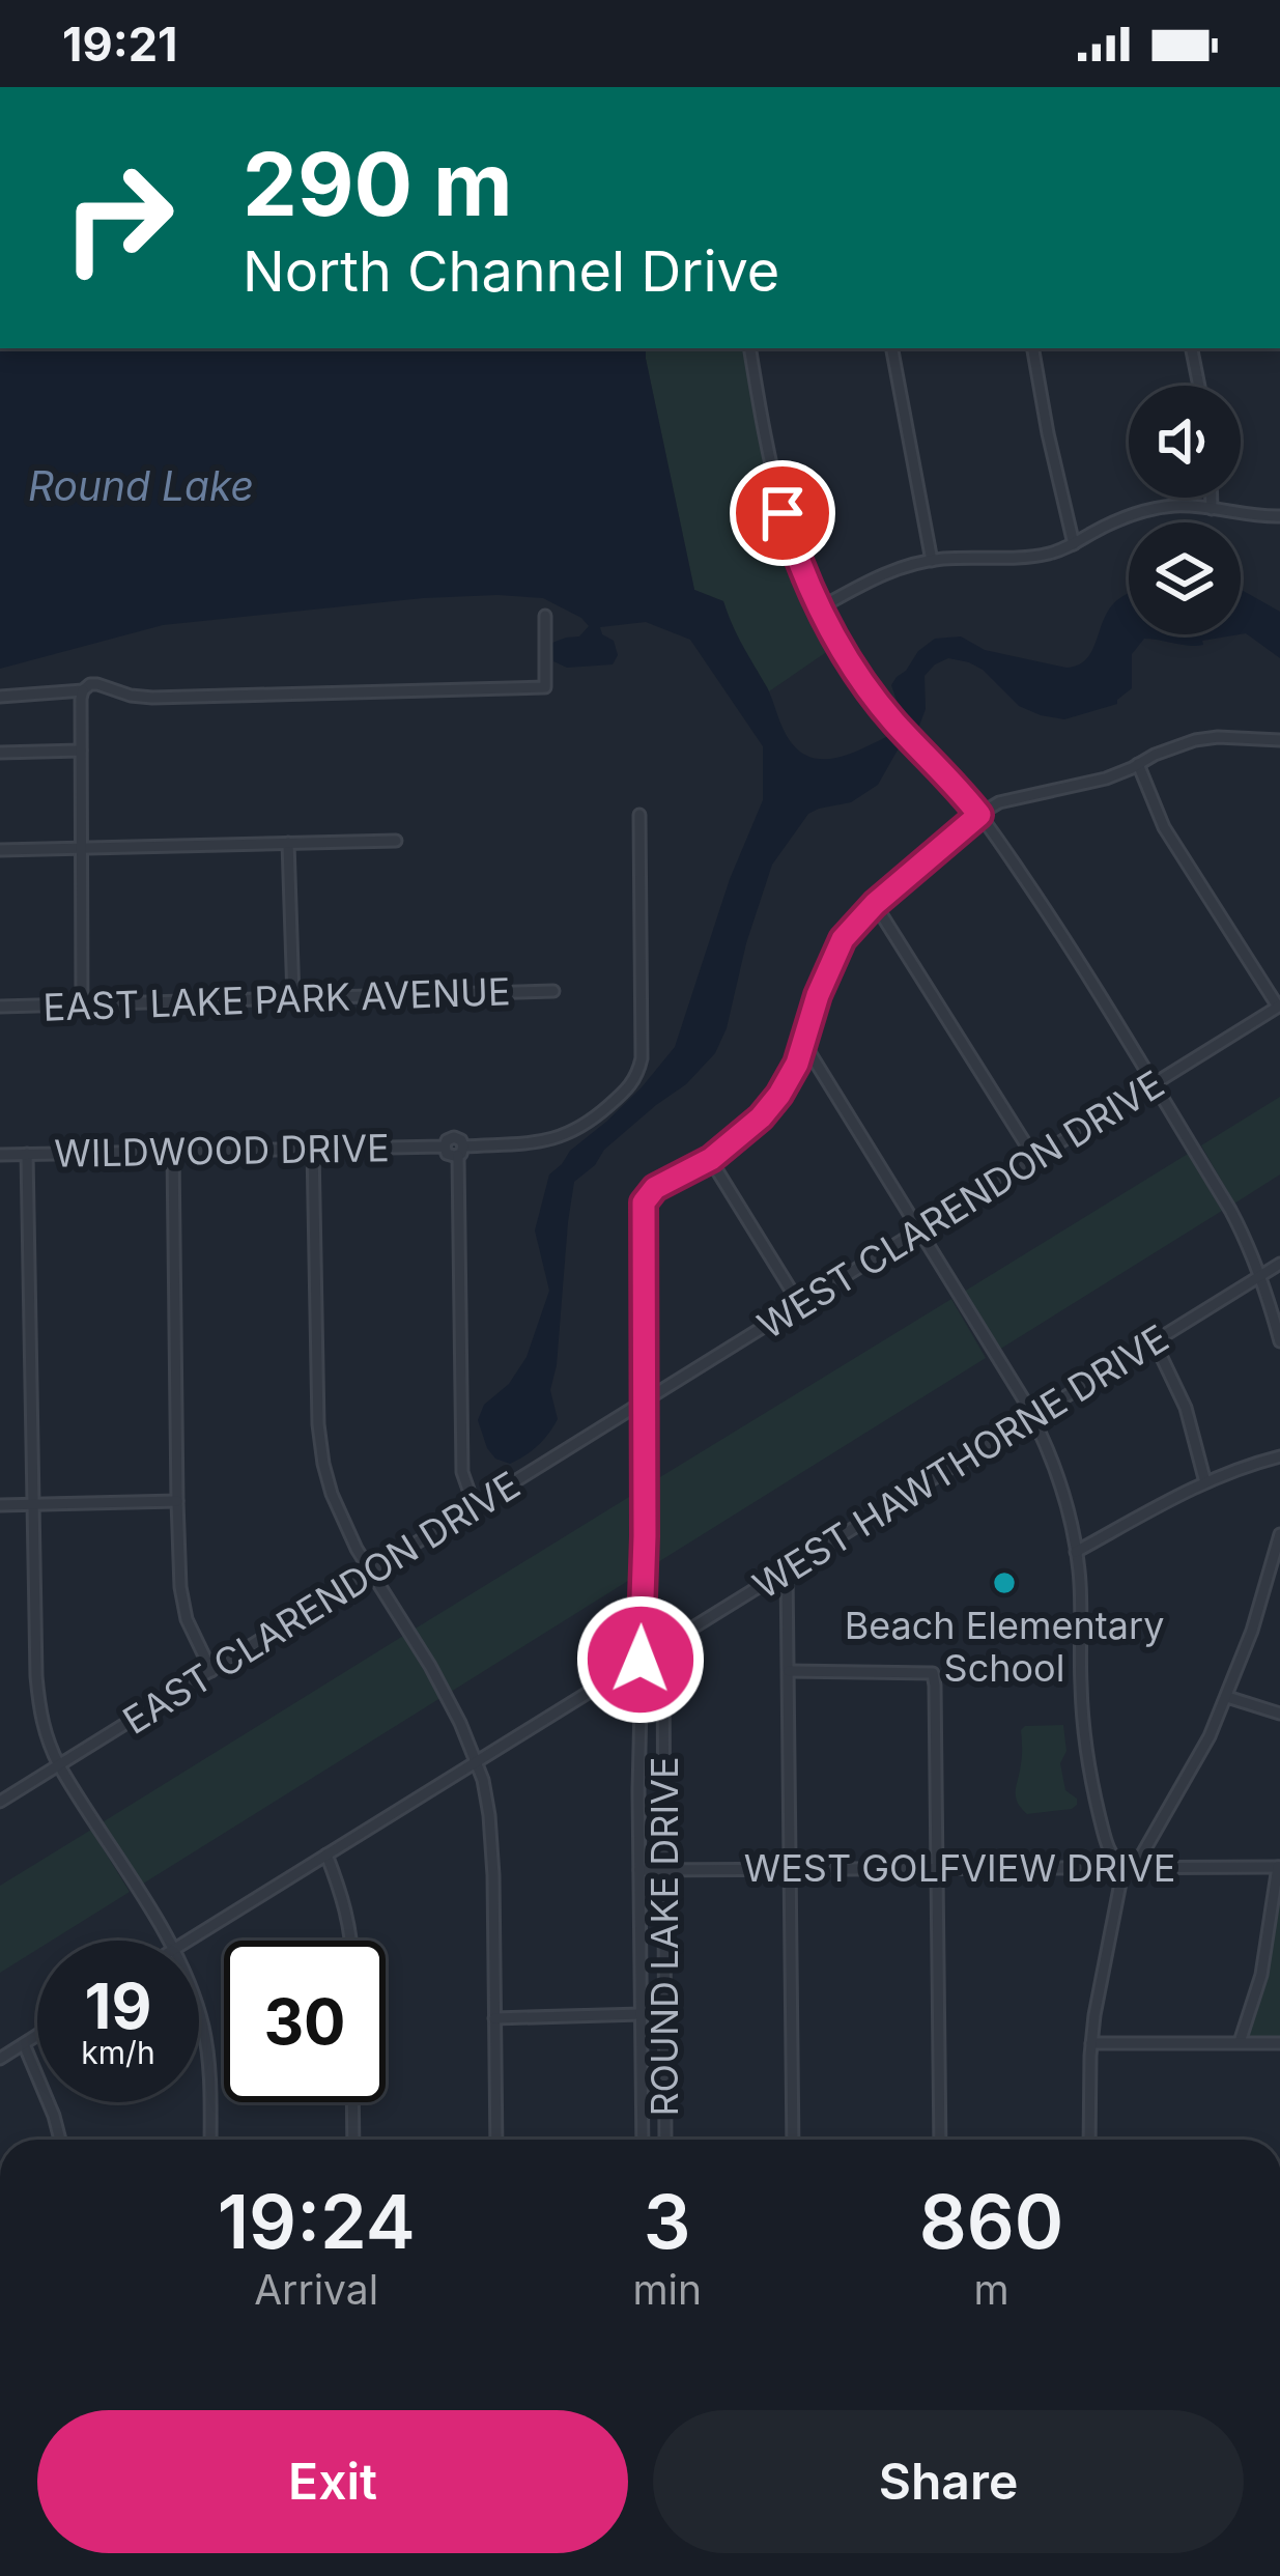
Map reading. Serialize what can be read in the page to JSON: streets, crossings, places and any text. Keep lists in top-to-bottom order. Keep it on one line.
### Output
{"streets":{"street":["EAST LAKE PARK AVENUE","WILDWOOD DRIVE","WEST CLARENDON DRIVE","WEST HAWTHORNE DRIVE","EAST CLARENDON DRIVE","WEST GOLFVIEW DRIVE","ROUND LAKE DRIVE"]},"crossings":[["WEST CLARENDON DRIVE","EAST CLARENDON DRIVE"],["WEST HAWTHORNE DRIVE","ROUND LAKE DRIVE"],["WEST GOLFVIEW DRIVE","ROUND LAKE DRIVE"]],"water":["Round Lake"],"places":["Beach Elementary School"],"page":{"status":"19:21","turn":["290 m","North Channel Drive"],"speed":"19 km/h","limit":"30","eta":["19:24","Arrival","3","min","860","m"],"buttons":["Exit","Share"]}}
